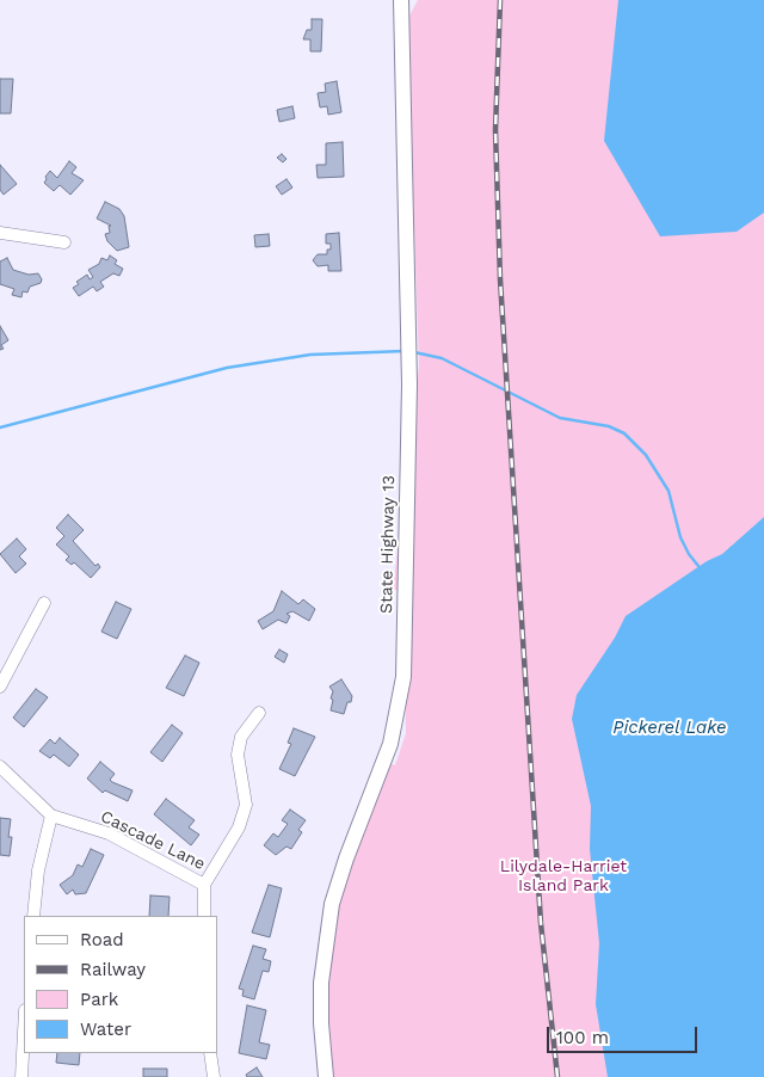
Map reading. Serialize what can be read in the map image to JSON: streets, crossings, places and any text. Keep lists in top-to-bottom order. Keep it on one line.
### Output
{"streets":{"street":["State Highway 13","Cascade Lane"]},"water":["Pickerel Lake"],"parks":["Lilydale-Harriet Island Park"],"legend":["Road","Railway","Park","Water"],"scale_bar":"100 m"}
